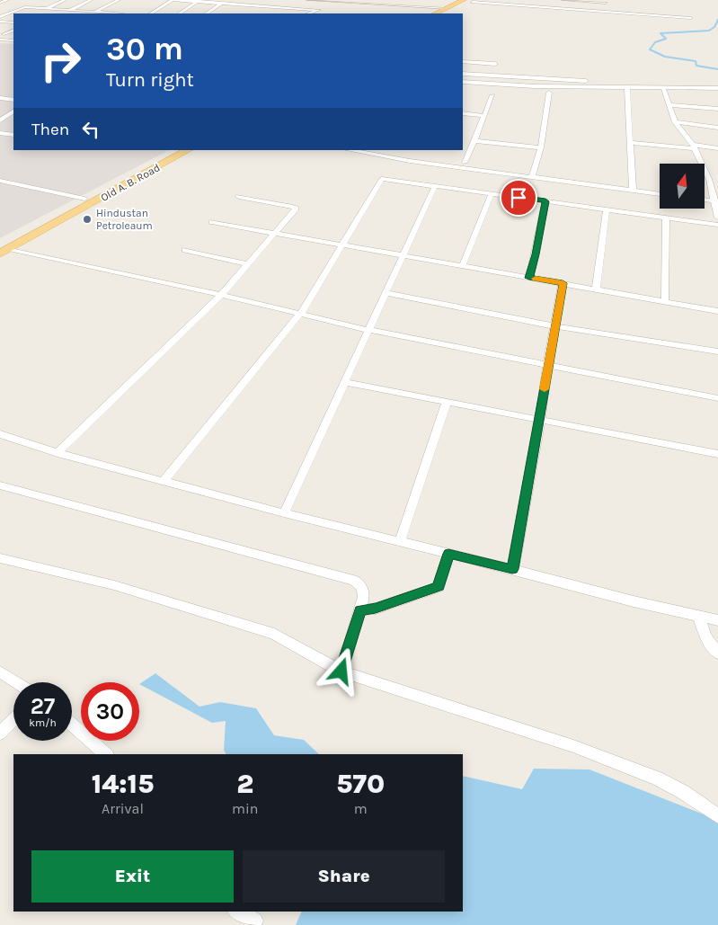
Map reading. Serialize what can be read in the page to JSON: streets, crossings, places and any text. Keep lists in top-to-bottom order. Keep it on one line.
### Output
{"streets":{"main road":["Old A. B. Road"]},"places":["Hindustan Petroleaum"],"north":"top","page":{"turn":["30 m","Turn right"],"then":"Then","speed":"27 km/h","limit":"30","eta":["14:15","Arrival","2","min","570","m"],"buttons":["Exit","Share"]}}
